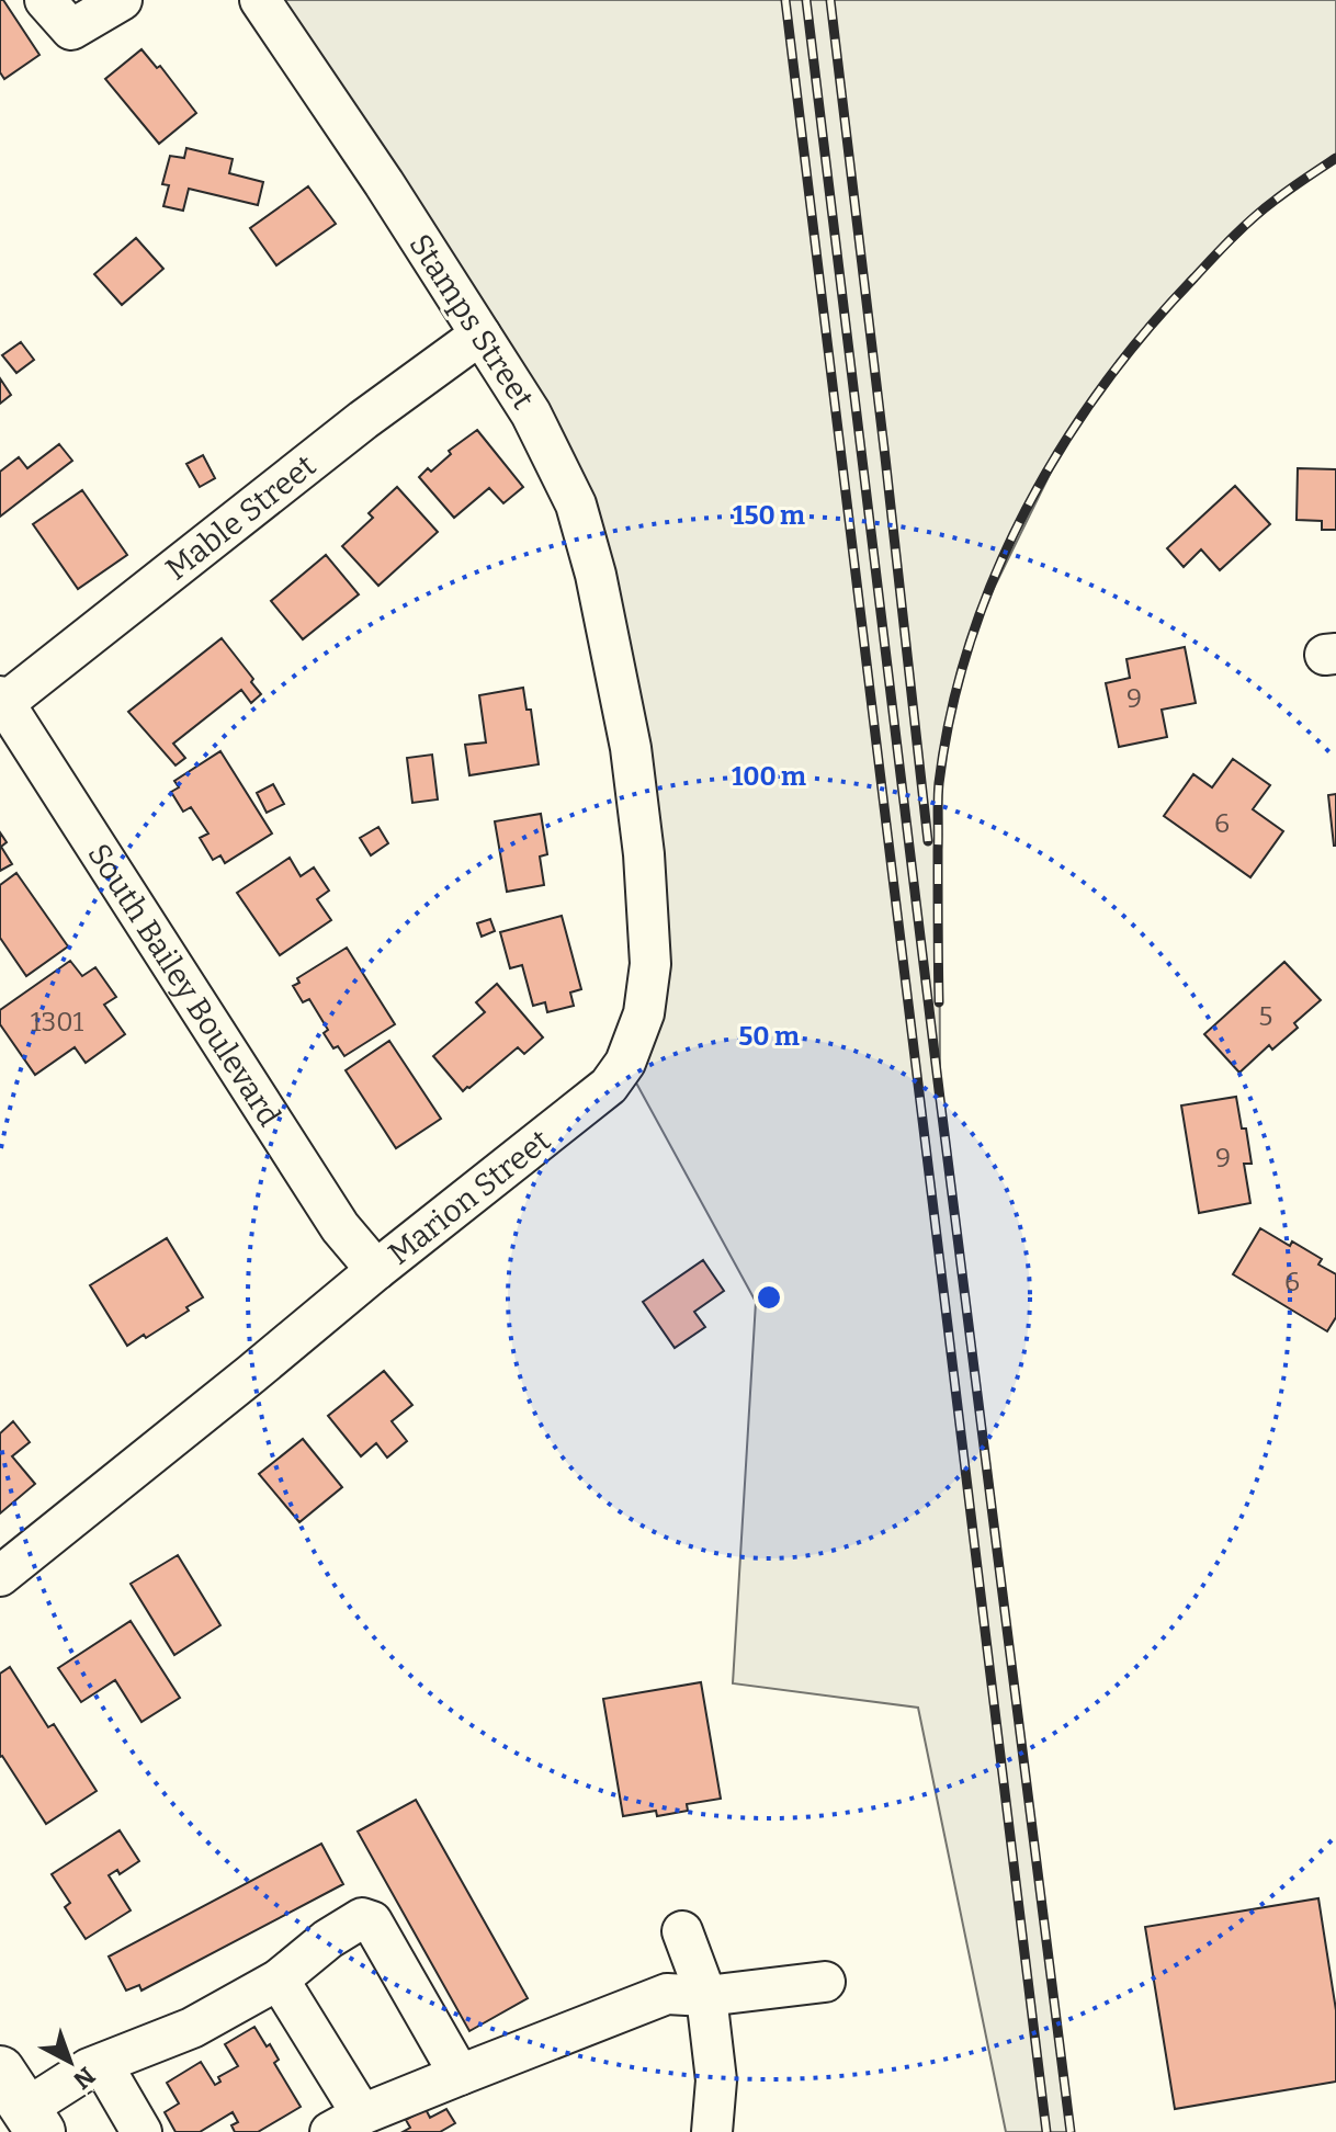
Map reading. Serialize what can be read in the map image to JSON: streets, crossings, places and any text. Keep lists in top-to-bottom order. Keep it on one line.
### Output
{"streets":{"street":["Stamps Street","Mable Street","South Bailey Boulevard","Marion Street"]},"crossings":[["Stamps Street","Mable Street"],["Stamps Street","Marion Street"],["Mable Street","South Bailey Boulevard"],["South Bailey Boulevard","Marion Street"]],"house_numbers":["9","6","5","1301","9","6"],"north":"bottom right","rings":["150 m","100 m","50 m"]}
